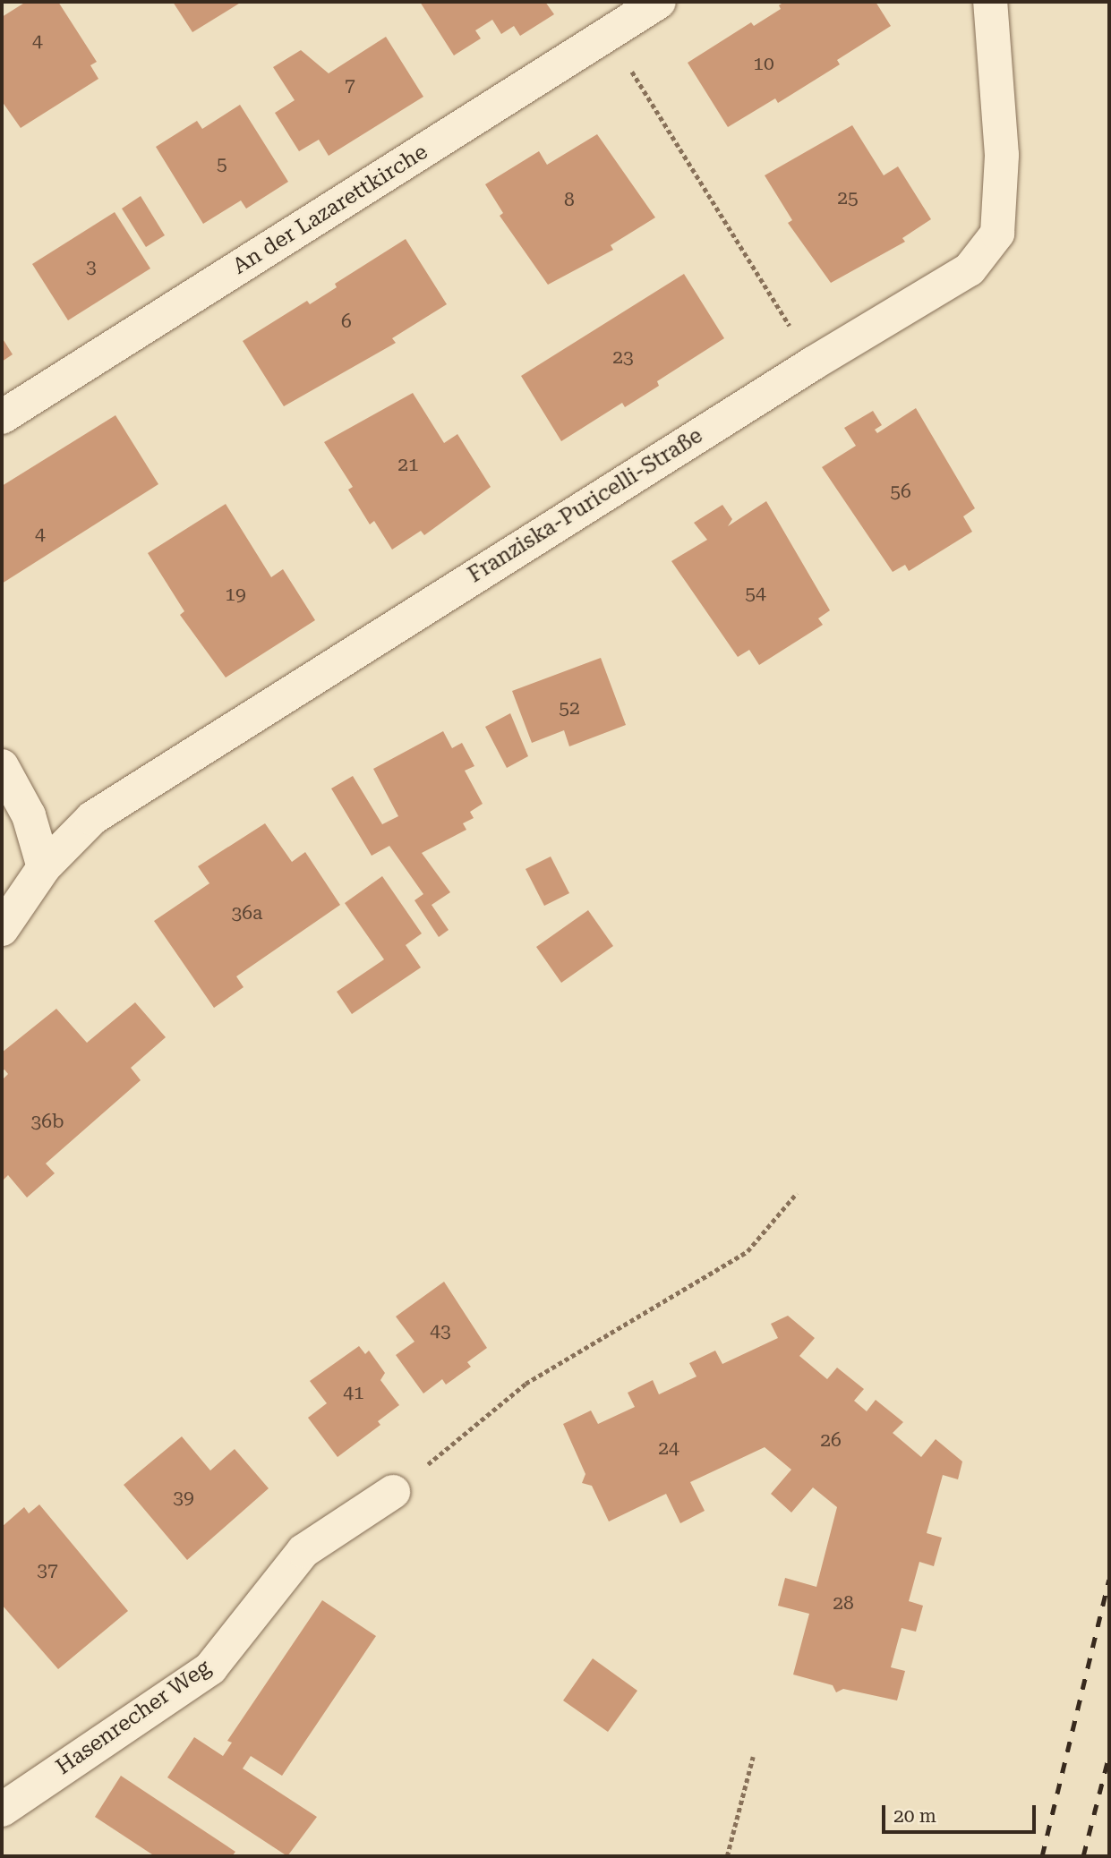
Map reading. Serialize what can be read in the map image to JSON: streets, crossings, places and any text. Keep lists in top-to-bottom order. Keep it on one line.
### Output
{"streets":{"street":["An der Lazarettkirche","Franziska-Puricelli-Straße","Hasenrecher Weg"]},"house_numbers":["4","10","7","5","25","8","3","6","23","21","56","4","54","19","52","36a","36b","43","41","26","24","39","37","28"],"scale_bar":"20 m"}
